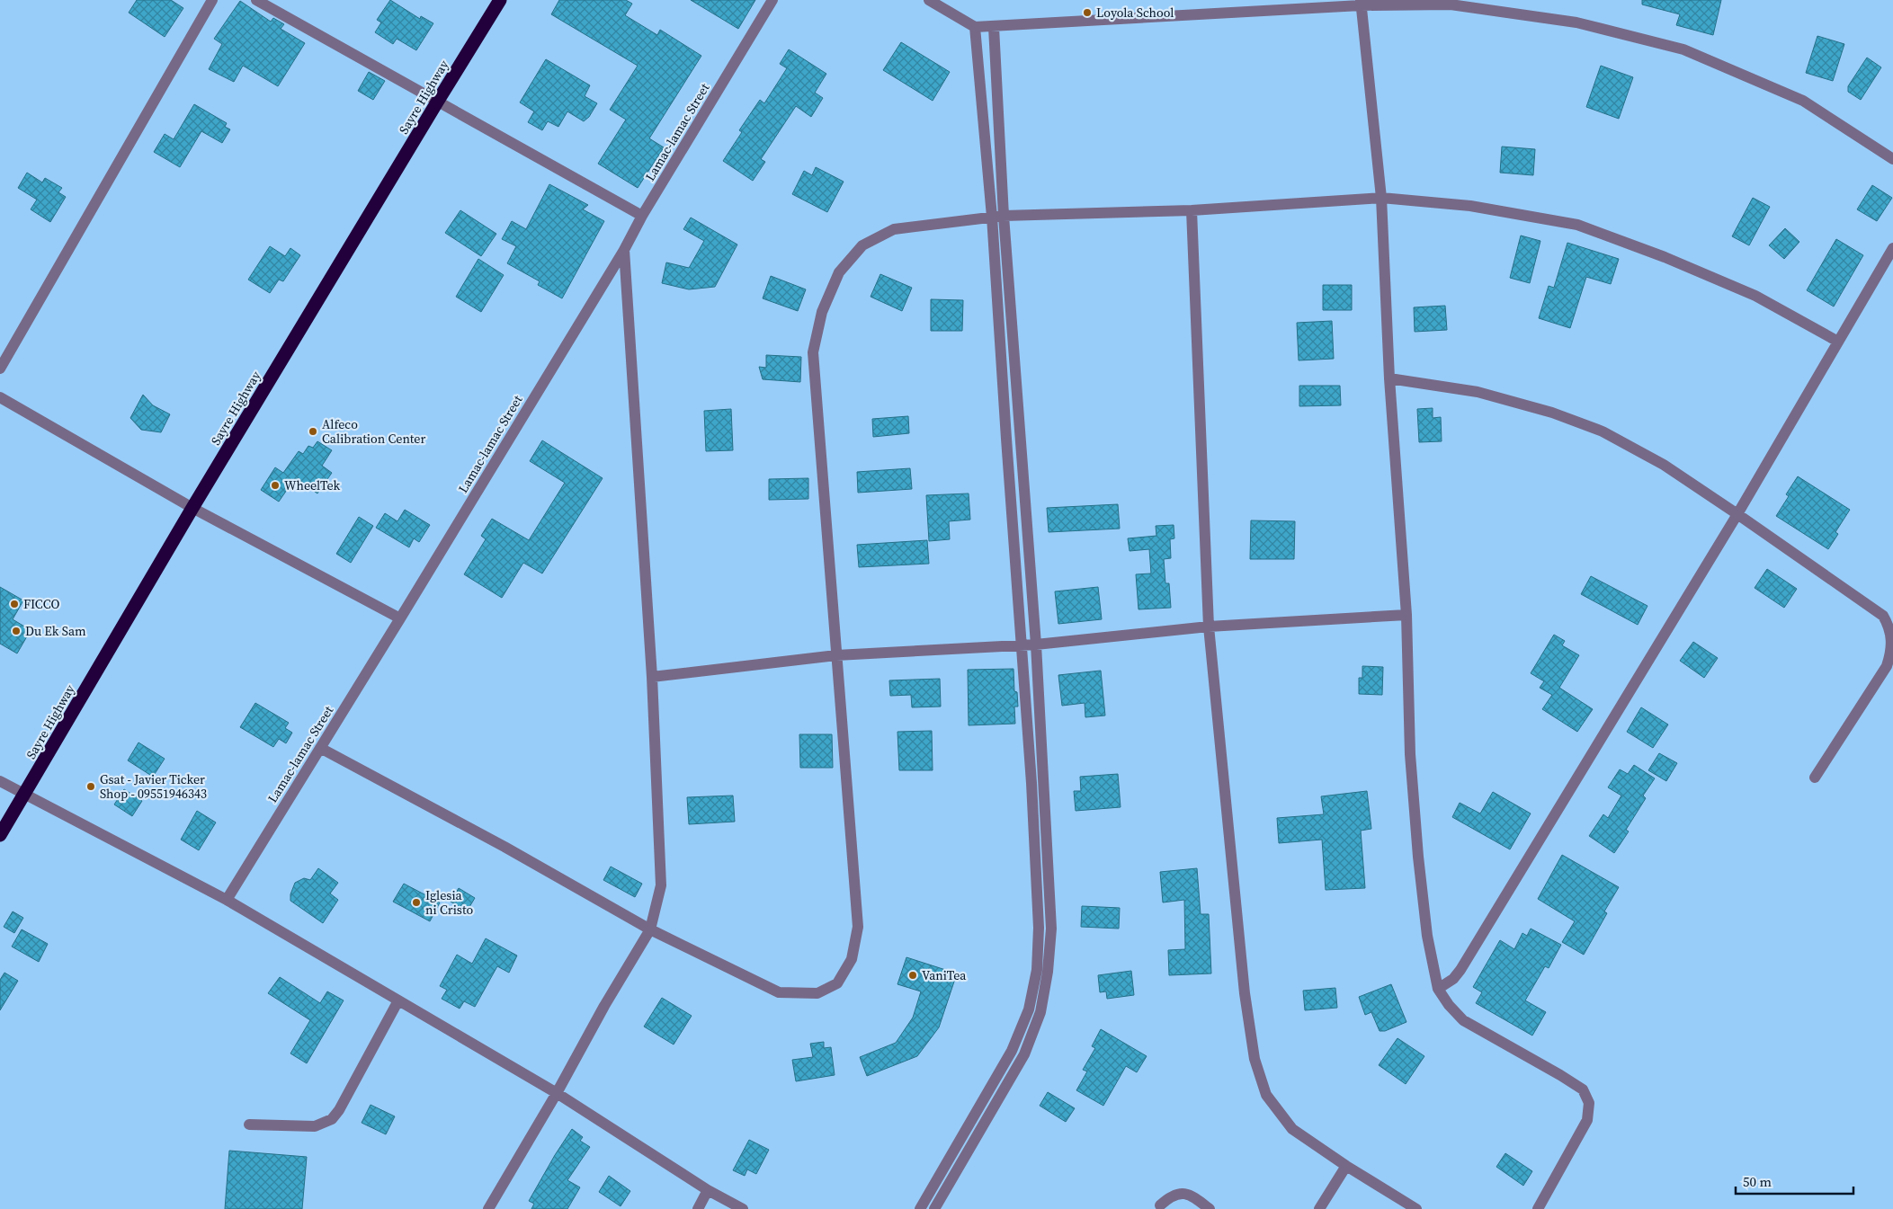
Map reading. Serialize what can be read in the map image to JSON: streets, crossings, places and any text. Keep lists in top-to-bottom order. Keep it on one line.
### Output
{"streets":{"highway":["Sayre Highway"],"street":["Lamac-lamac Street"]},"places":["Loyola School","Alfeco Calibration Center","WheelTek","FICCO","Du Ek Sam","Gsat - Javier Ticker Shop - 09551946343","Iglesia ni Cristo","VaniTea"],"scale_bar":"50 m"}
